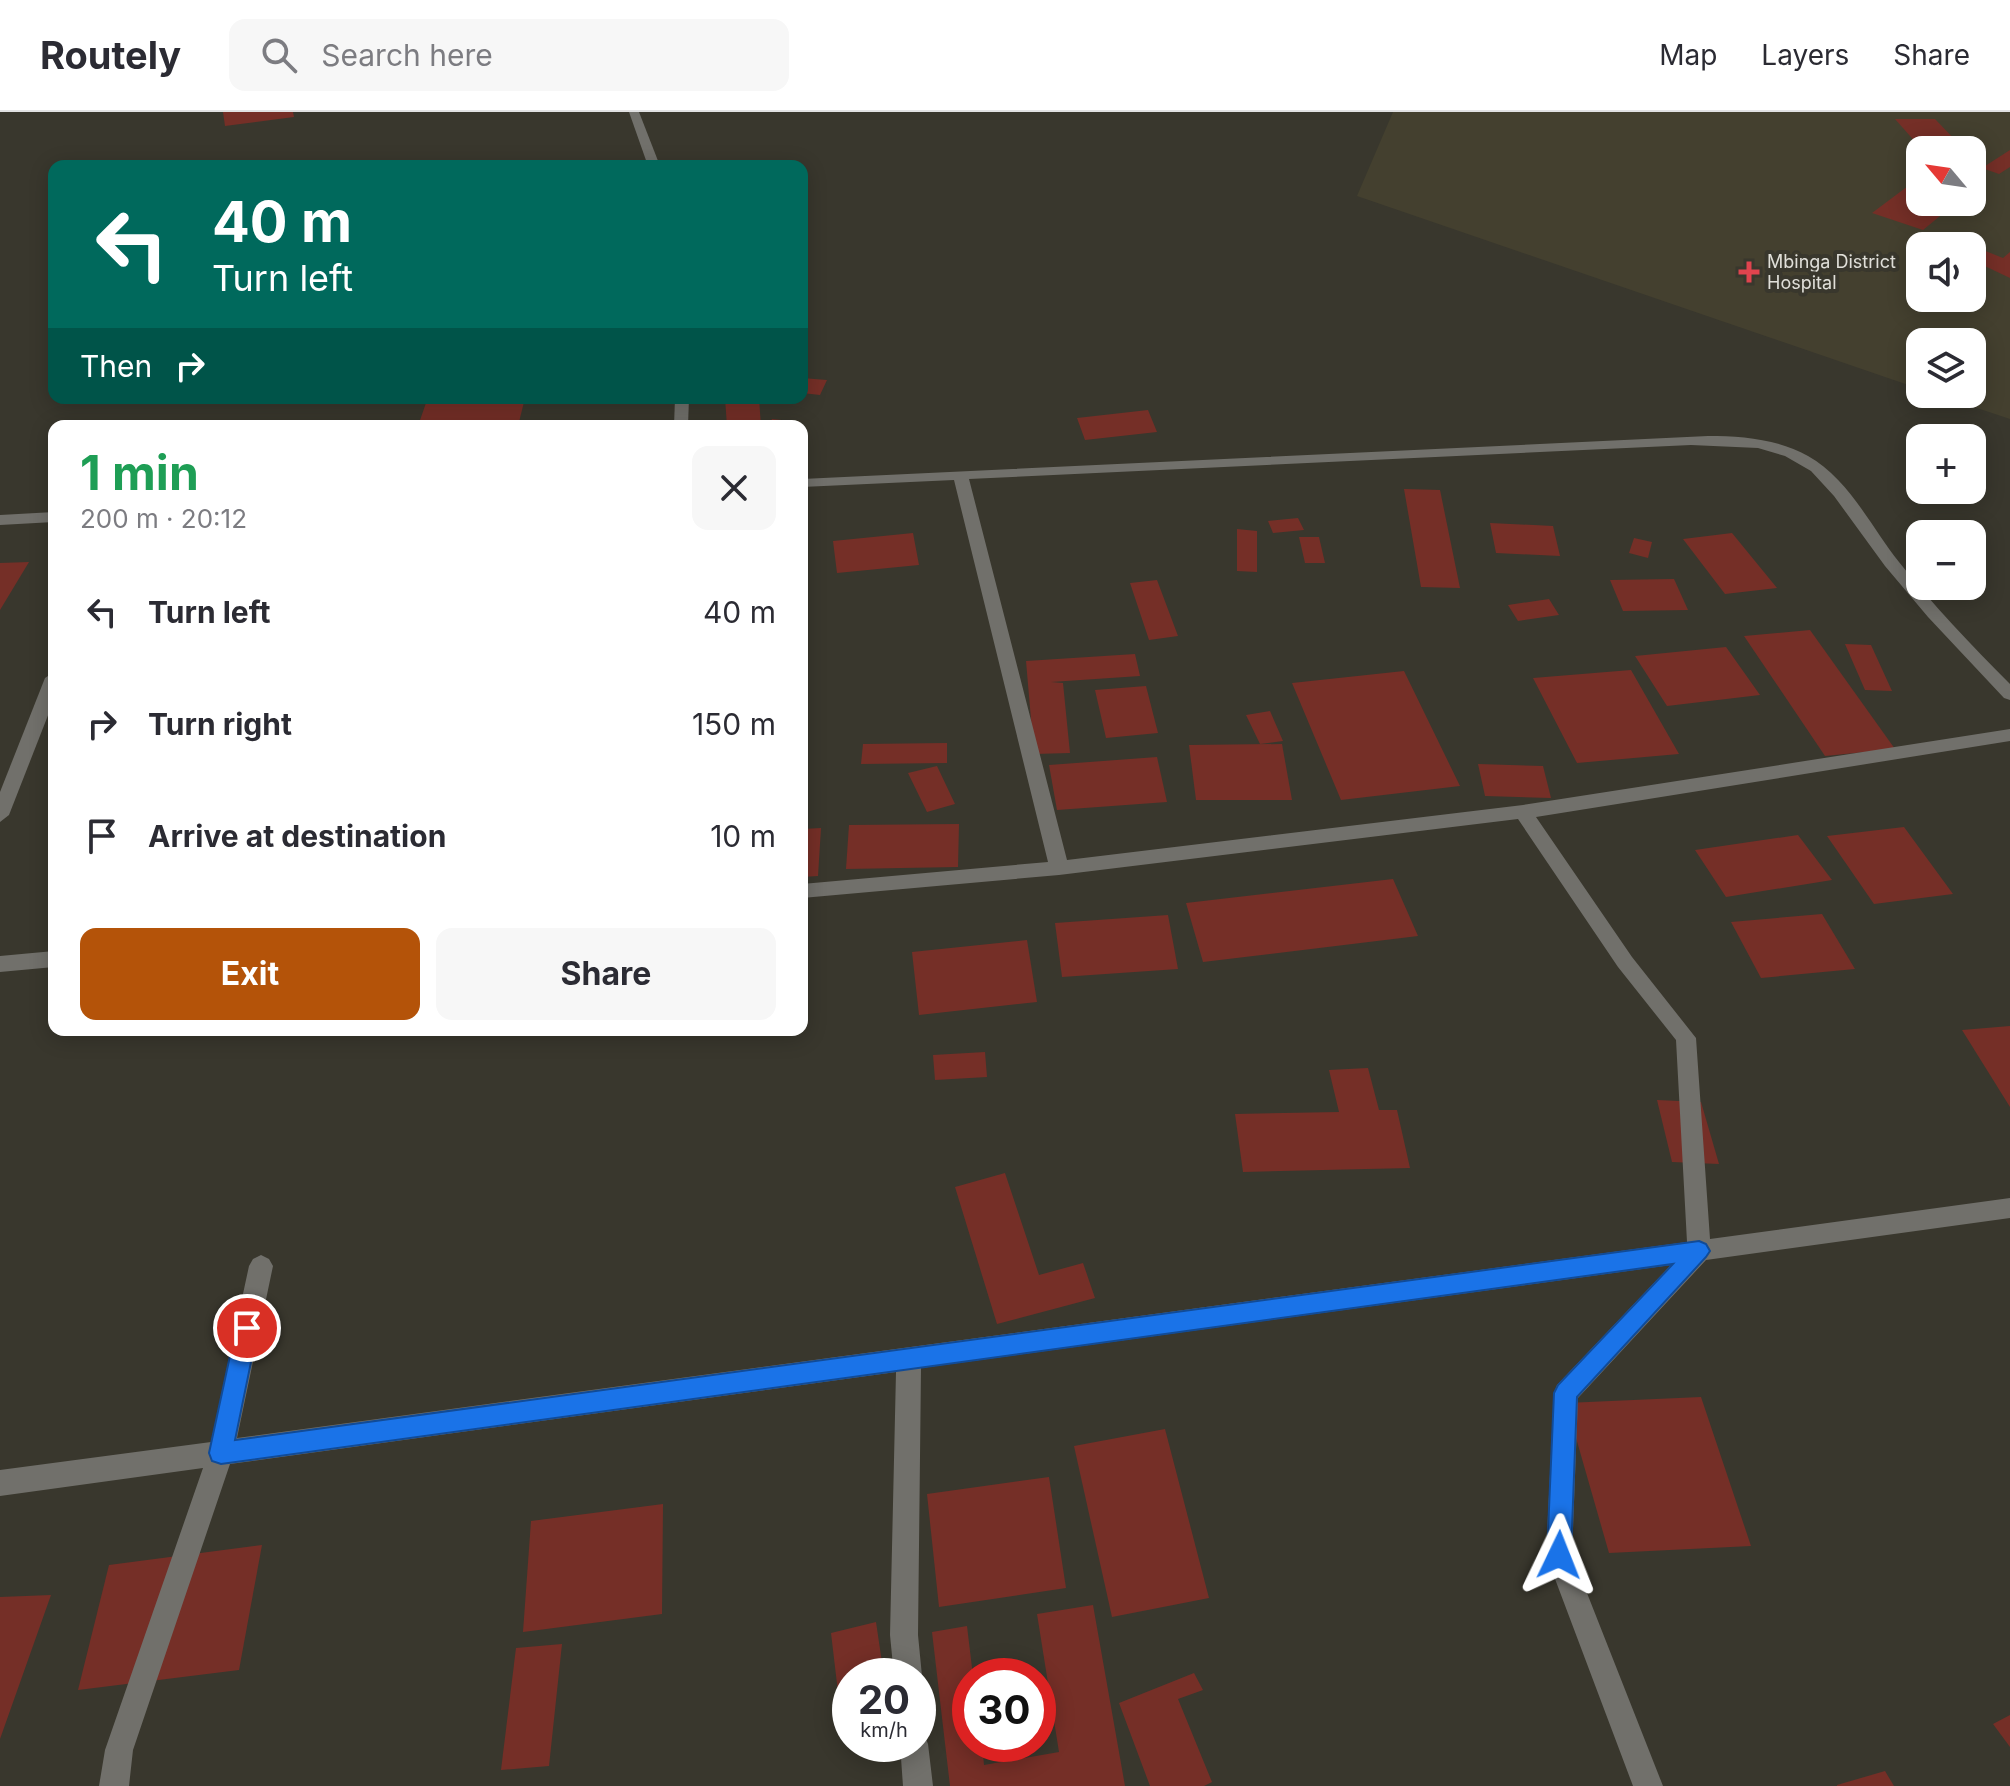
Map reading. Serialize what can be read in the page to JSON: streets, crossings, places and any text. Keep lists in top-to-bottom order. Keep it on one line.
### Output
{"places":{"health":["Mbinga District Hospital"]},"north":"top left","page":{"header":"Routely","search":"Search here","nav":["Map","Layers","Share"],"map_buttons":["+","−"],"turn":["40 m","Turn left"],"then":"Then","heading":["1 min","200 m · 20:12"],"list":[{"name":"Turn left","value":"40 m"},{"name":"Turn right","value":"150 m"},{"name":"Arrive at destination","value":"10 m"}],"buttons":["Exit","Share"],"speed":"20 km/h","limit":"30"}}
